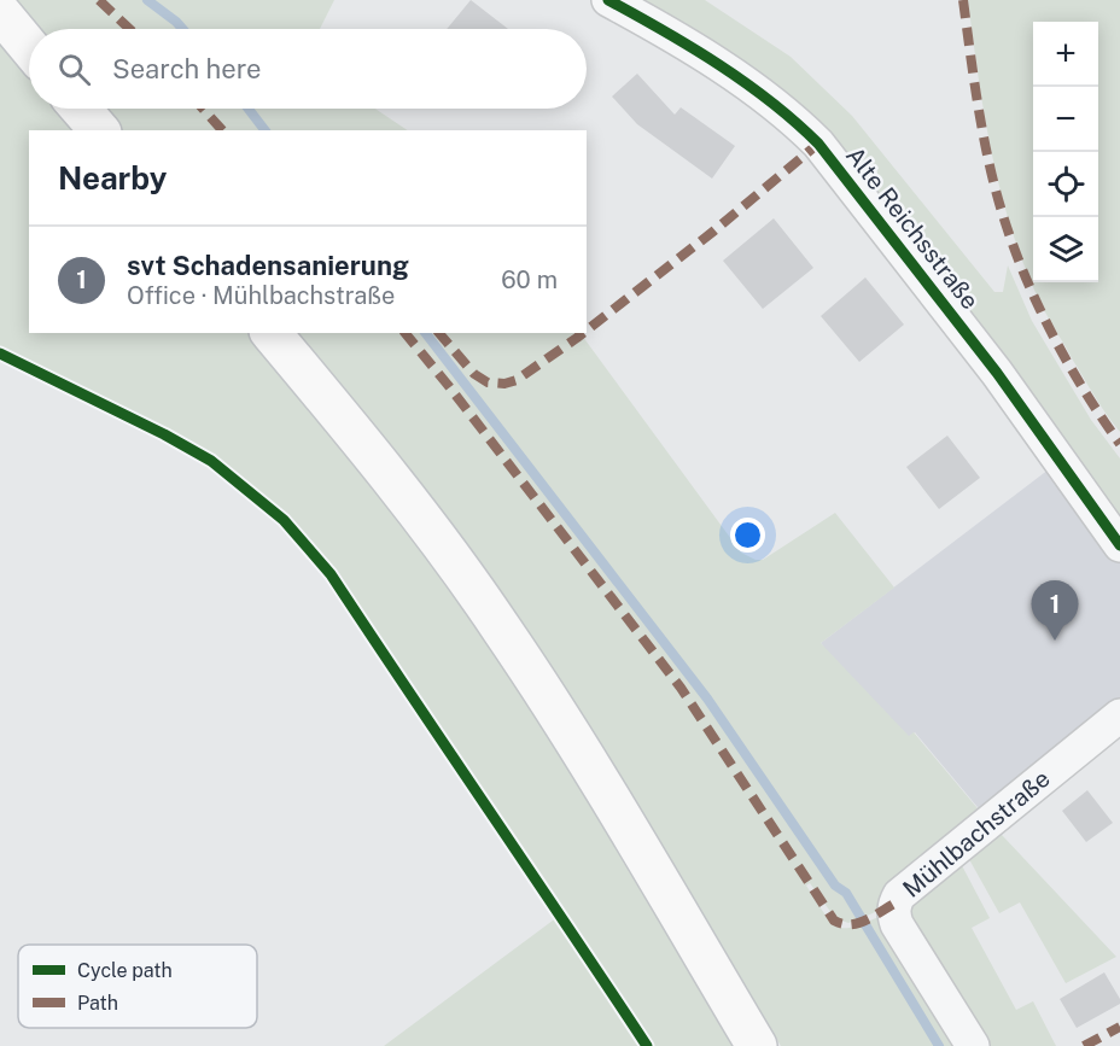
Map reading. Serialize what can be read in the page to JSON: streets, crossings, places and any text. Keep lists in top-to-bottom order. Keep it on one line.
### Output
{"streets":{"street":["Alte Reichsstraße","Mühlbachstraße"]},"legend":["Cycle path","Path"],"page":{"map_buttons":["+","−"],"search":"Search here","heading":"Nearby","list":[{"mark":"1","name":"svt Schadensanierung","note":"Office · Mühlbachstraße","value":"60 m"}],"pins":"1"}}
